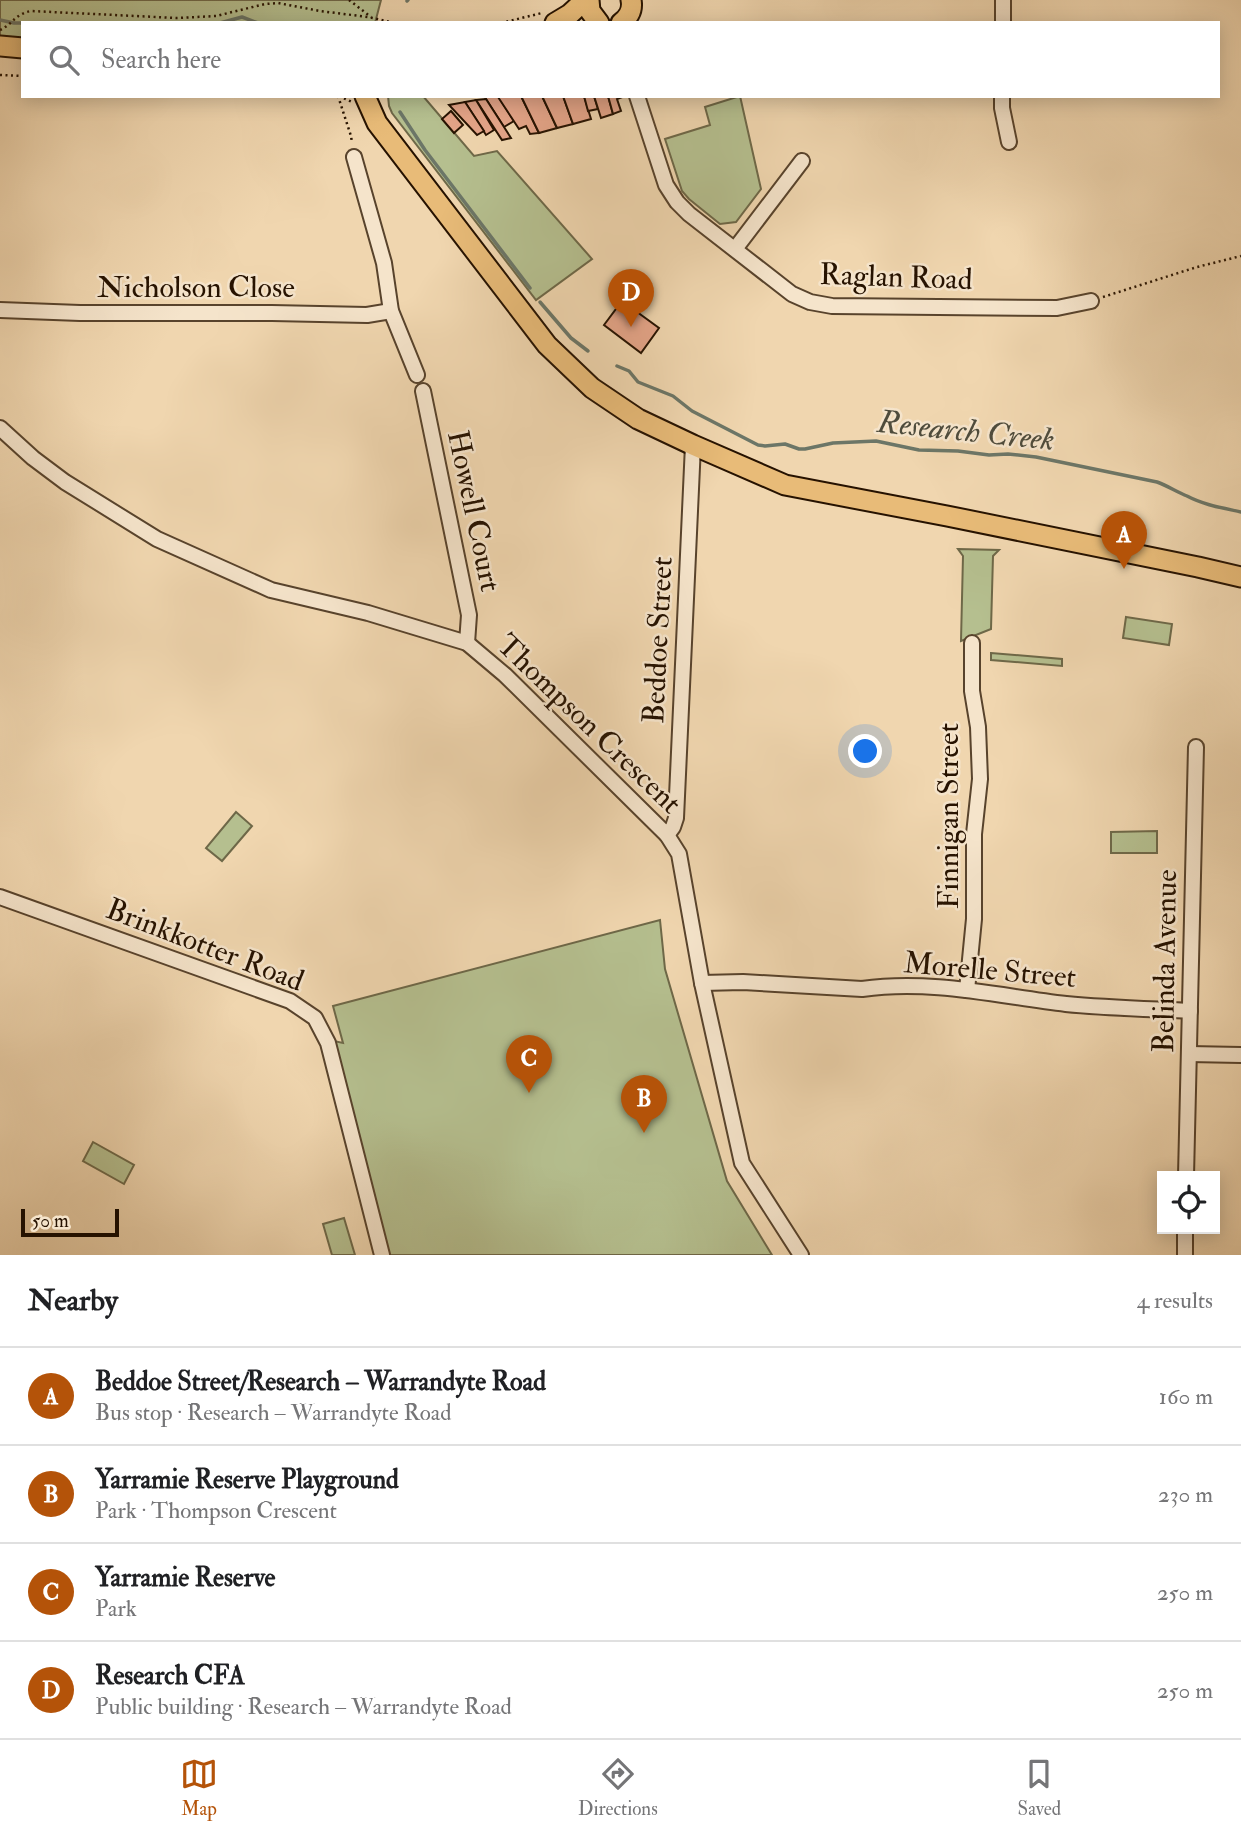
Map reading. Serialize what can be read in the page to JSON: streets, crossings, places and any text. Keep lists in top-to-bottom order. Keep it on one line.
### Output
{"streets":{"street":["Raglan Road","Nicholson Close","Howell Court","Beddoe Street","Thompson Crescent","Finnigan Street","Brinkkotter Road","Belinda Avenue","Morelle Street"]},"crossings":[["Howell Court","Thompson Crescent"],["Beddoe Street","Thompson Crescent"],["Thompson Crescent","Morelle Street"],["Finnigan Street","Morelle Street"],["Belinda Avenue","Morelle Street"]],"water":["Research Creek"],"scale_bar":"50 m","page":{"search":"Search here","pins":["D","A","C","B"],"scale":"50 m","heading":["Nearby","4 results"],"list":[{"mark":"A","name":"Beddoe Street/Research – Warrandyte Road","note":"Bus stop · Research – Warrandyte Road","value":"160 m"},{"mark":"B","name":"Yarramie Reserve Playground","note":"Park · Thompson Crescent","value":"230 m"},{"mark":"C","name":"Yarramie Reserve","note":"Park","value":"250 m"},{"mark":"D","name":"Research CFA","note":"Public building · Research – Warrandyte Road","value":"250 m"}],"nav":["Map","Directions","Saved"]}}
